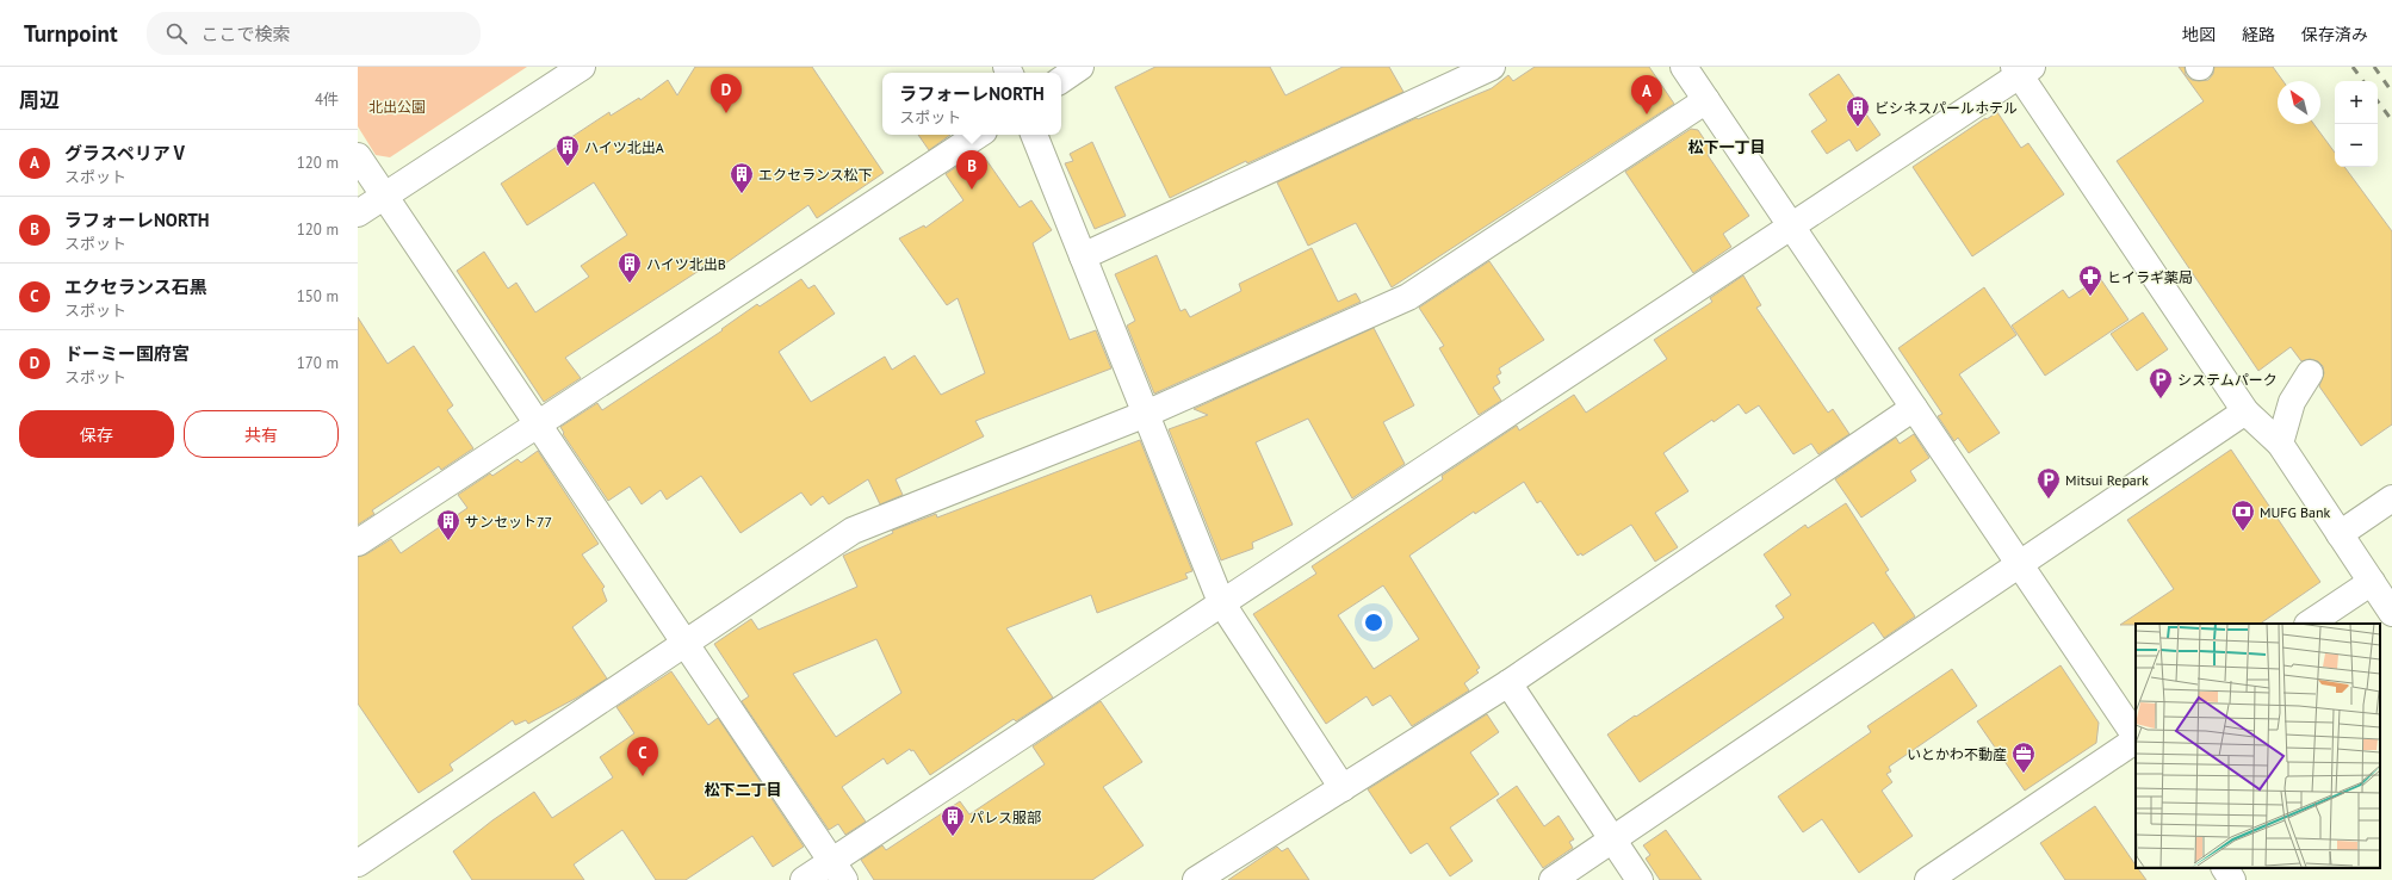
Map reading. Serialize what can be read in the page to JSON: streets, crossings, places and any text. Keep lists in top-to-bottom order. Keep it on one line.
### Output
{"districts":["松下一丁目","松下二丁目"],"parks":["北出公園"],"places":{"building":["ビシネスパールホテル","ハイツ北出A","エクセランス松下","ハイツ北出B","サンセット77","パレス服部"],"pharmacy":["ヒイラギ薬局"],"parking":["システムパーク","Mitsui Repark"],"bank":["MUFG Bank"],"office":["いとかわ不動産"]},"north":"top left","page":{"header":"Turnpoint","search":"ここで検索","nav":["地図","経路","保存済み"],"heading":["周辺","4件"],"popup":["ラフォーレNORTH","スポット"],"pins":["D","A","B","C"],"map_buttons":["+","−"],"list":[{"mark":"A","name":"グラスペリアⅤ","note":"スポット","value":"120 m"},{"mark":"B","name":"ラフォーレNORTH","note":"スポット","value":"120 m"},{"mark":"C","name":"エクセランス石黒","note":"スポット","value":"150 m"},{"mark":"D","name":"ドーミー国府宮","note":"スポット","value":"170 m"}],"buttons":["保存","共有"]}}
